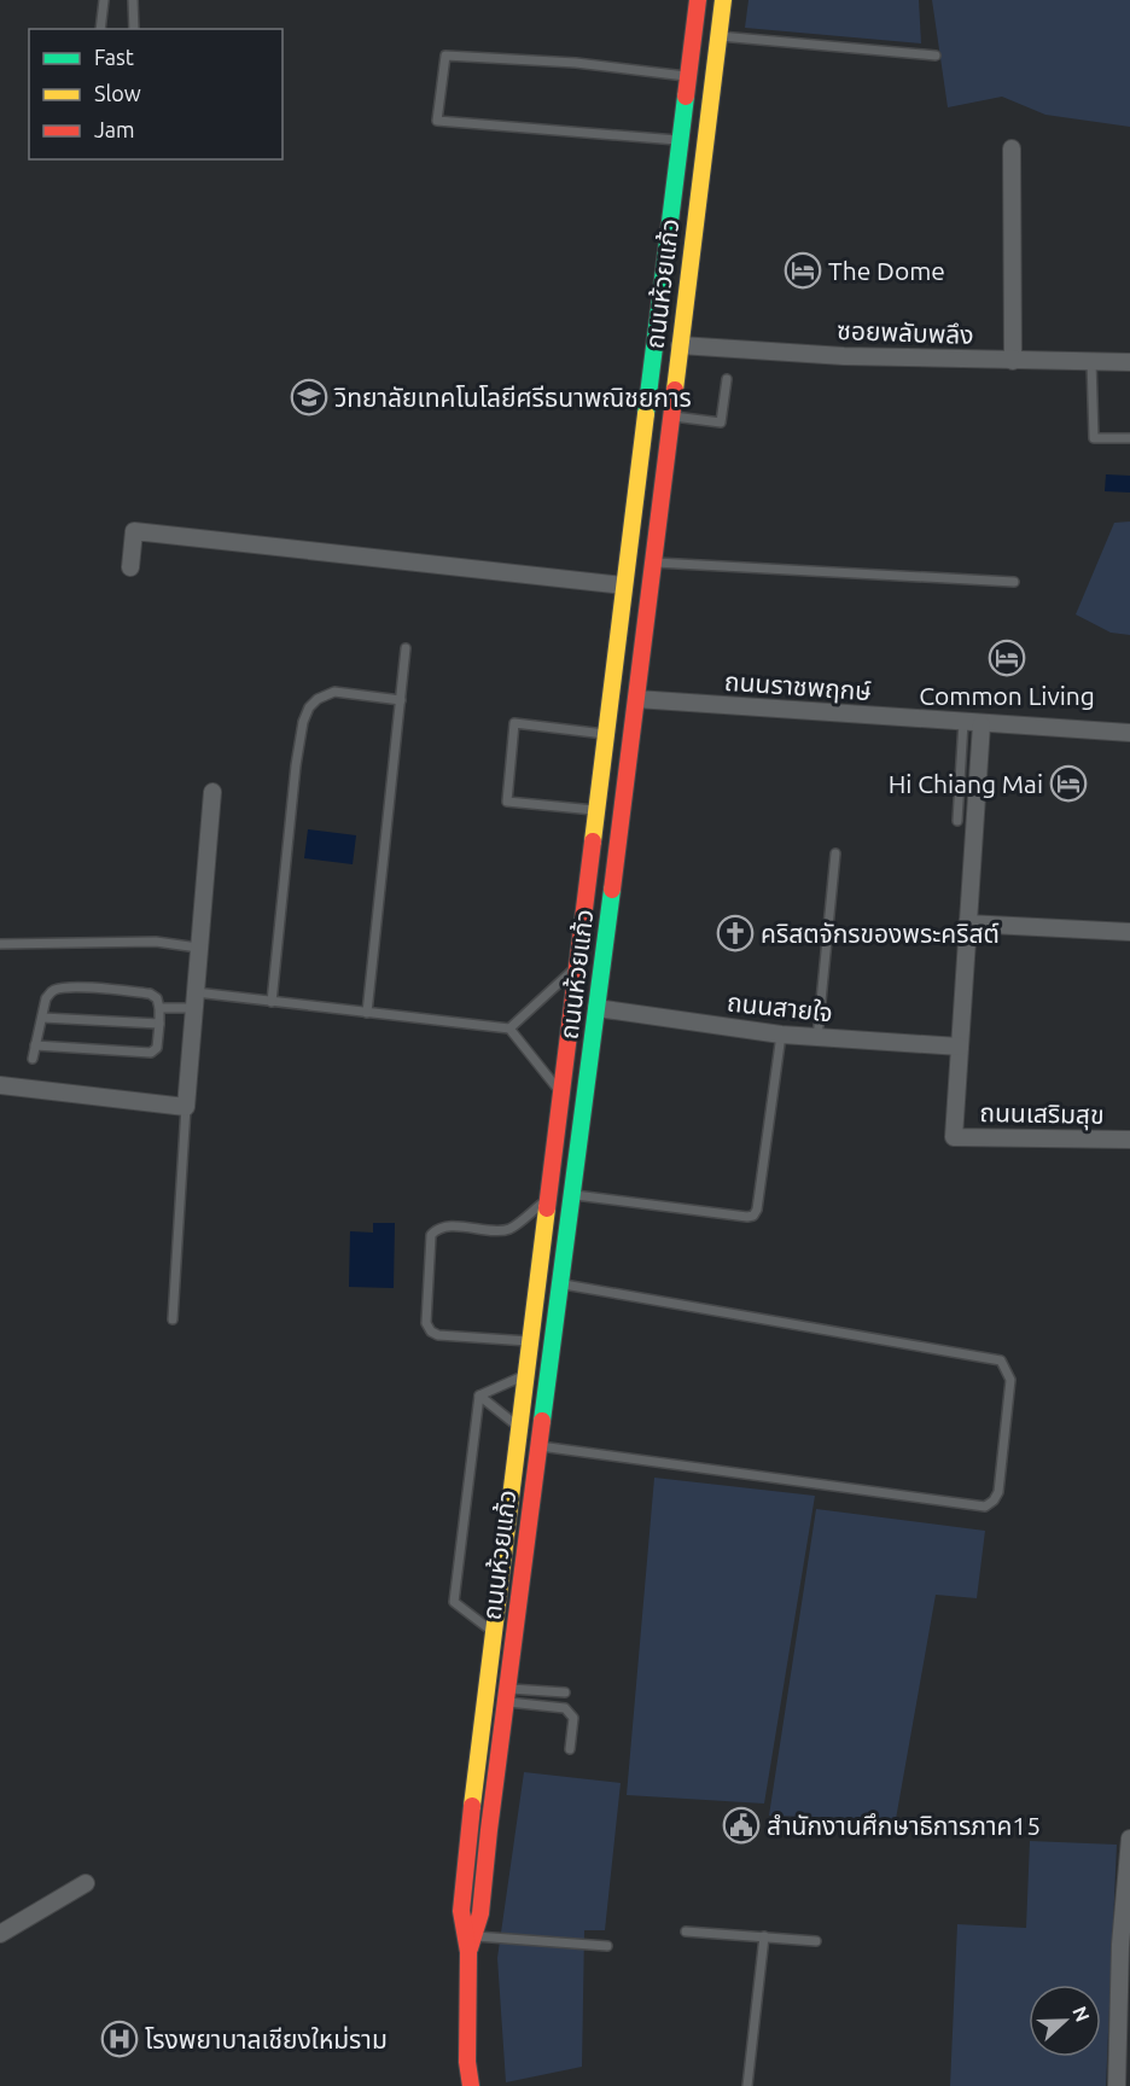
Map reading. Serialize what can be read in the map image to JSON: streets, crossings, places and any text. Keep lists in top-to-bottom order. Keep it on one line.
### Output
{"streets":{"main road":["ถนนห้วยแก้ว","ถนนราชพฤกษ์"],"street":["ซอยพลับพลึง","ถนนสายใจ","ถนนเสริมสุข"]},"crossings":[["ถนนห้วยแก้ว","ซอยพลับพลึง"],["ถนนห้วยแก้ว","ถนนราชพฤกษ์"],["ถนนห้วยแก้ว","ถนนสายใจ"],["ถนนสายใจ","ถนนเสริมสุข"]],"places":{"hotel":["The Dome","Common Living","Hi Chiang Mai"],"school or university":["วิทยาลัยเทคโนโลยีศรีธนาพณิชยการ"],"church":["คริสตจักรของพระคริสต์"],"public building":["สำนักงานศึกษาธิการภาค15"],"hospital":["โรงพยาบาลเชียงใหม่ราม"]},"legend":["Fast","Slow","Jam"],"north":"right"}
